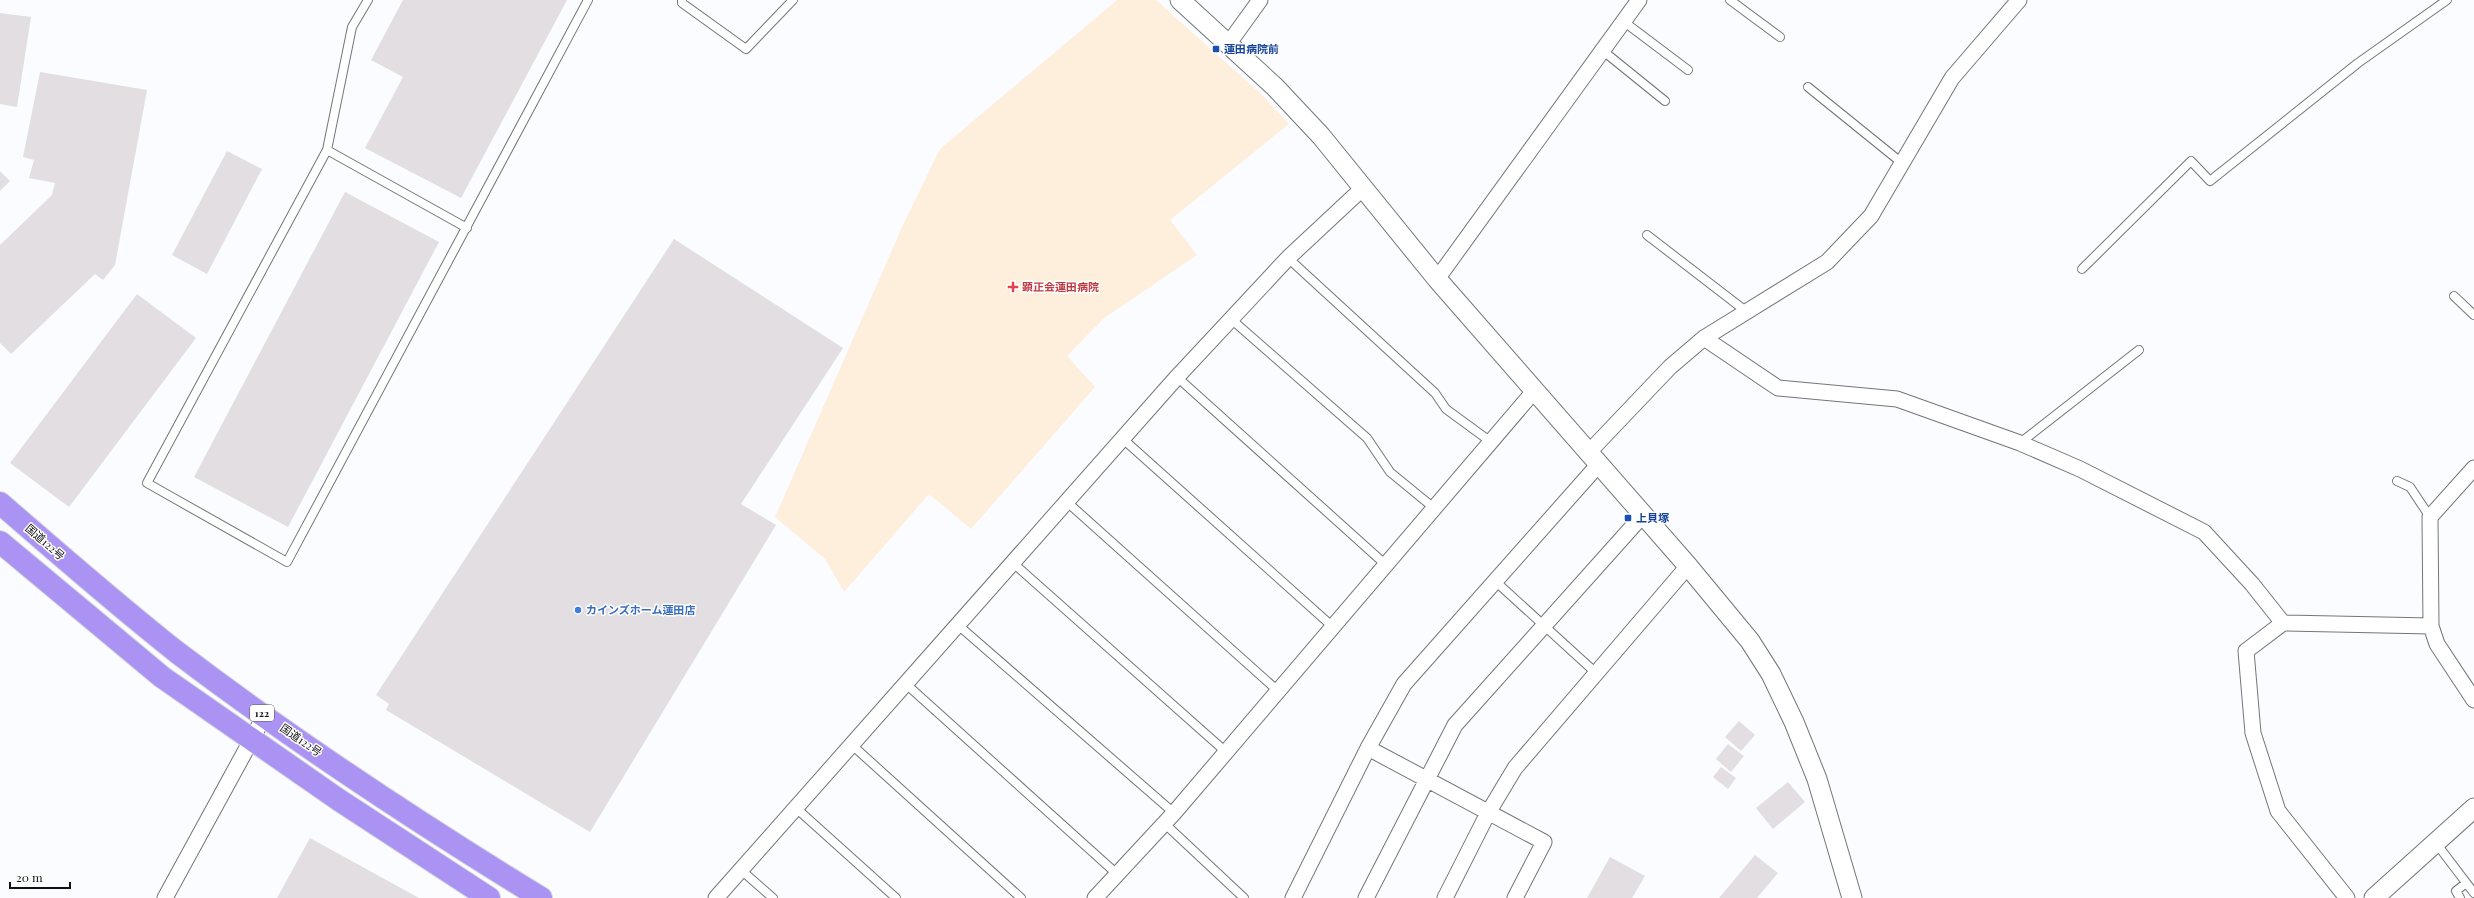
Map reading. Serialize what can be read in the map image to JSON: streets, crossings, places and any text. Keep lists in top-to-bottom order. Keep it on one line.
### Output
{"streets":{"highway":["国道122号","122"]},"places":{"transit":["蓮田病院前","上貝塚"],"health":["顕正会蓮田病院"],"other":["カインズホーム蓮田店"]},"scale_bar":"20 m"}
